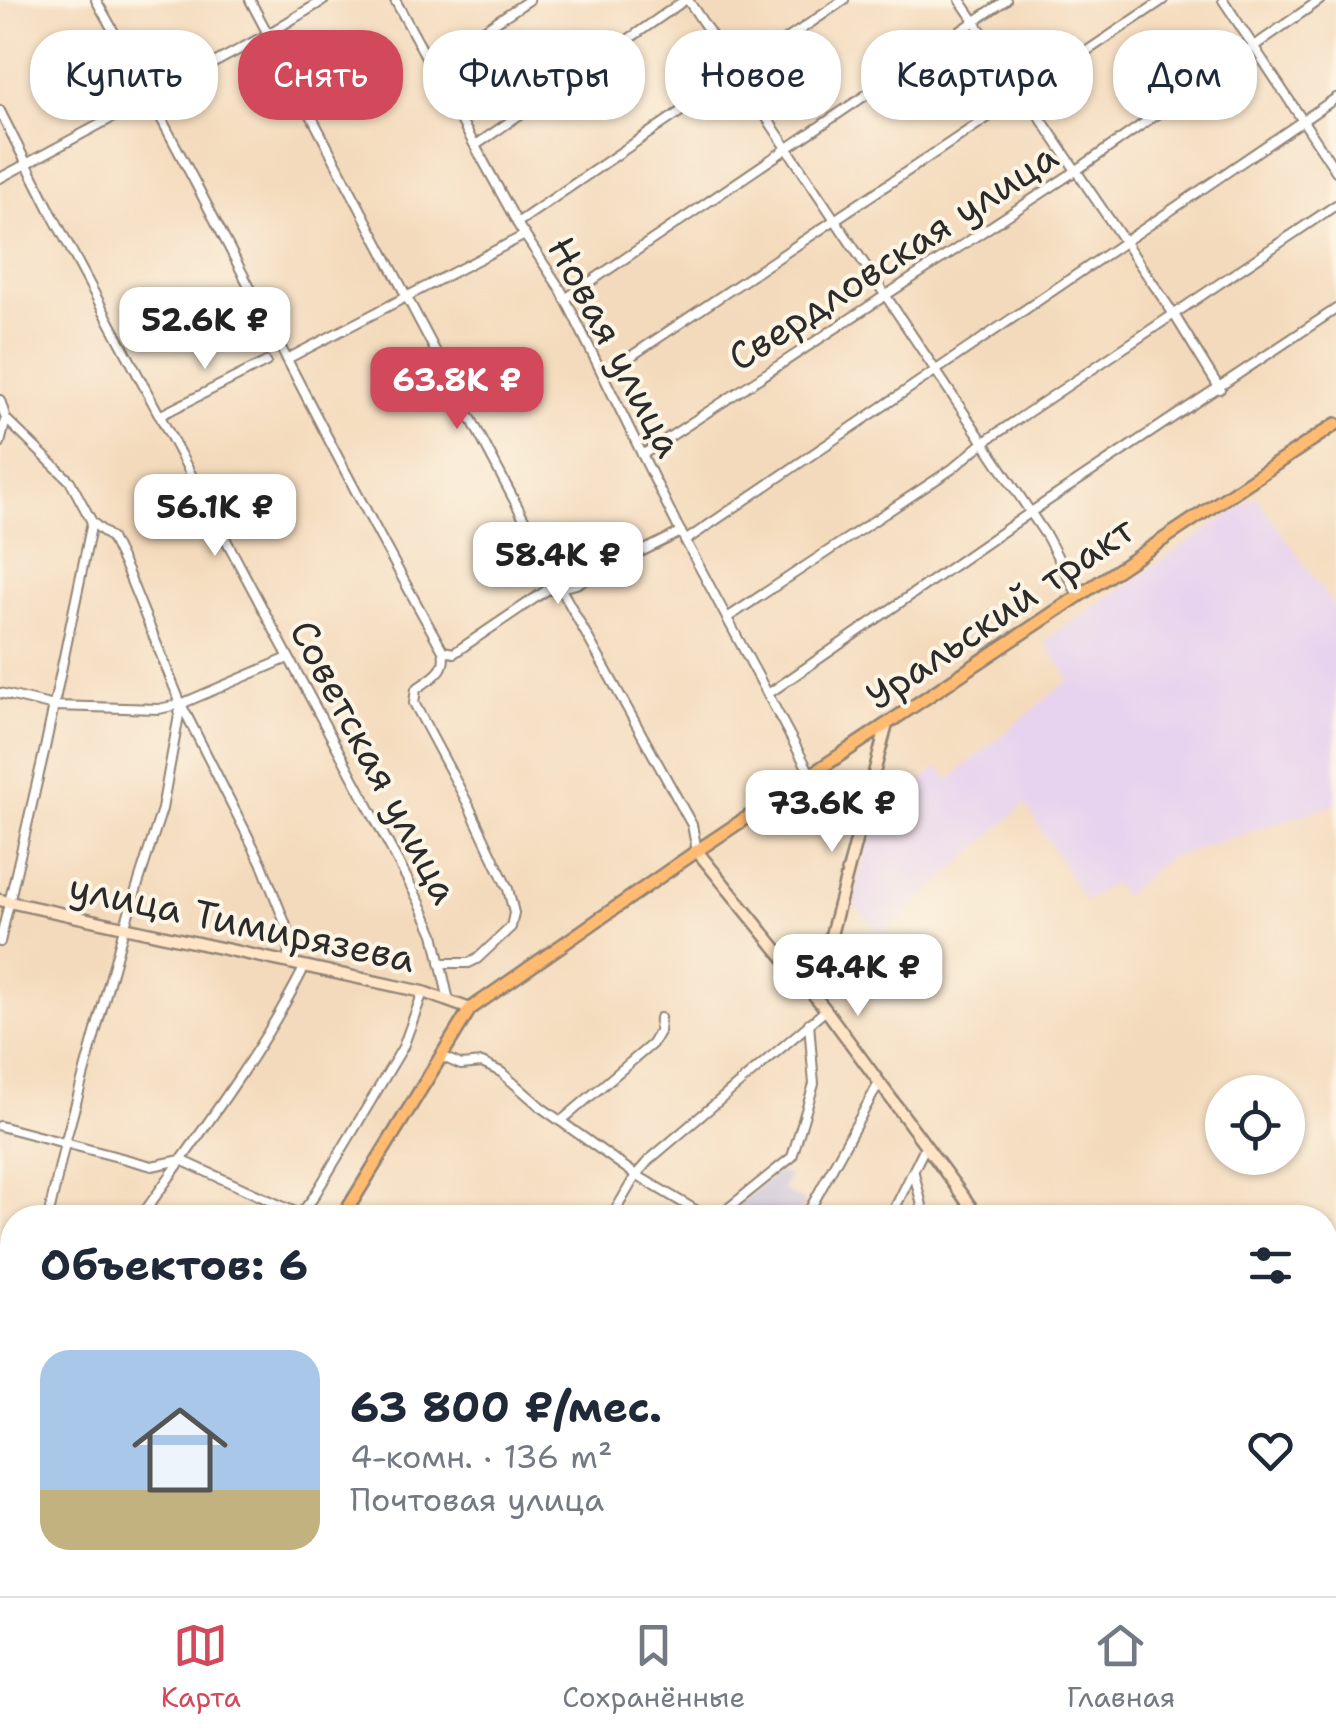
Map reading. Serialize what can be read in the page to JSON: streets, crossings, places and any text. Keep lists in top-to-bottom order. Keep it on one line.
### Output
{"streets":{"main road":["Уральский тракт","улица Тимирязева"],"street":["Свердловская улица","Новая улица","Советская улица"]},"crossings":[["Свердловская улица","Новая улица"],["Новая улица","Уральский тракт"],["Уральский тракт","улица Тимирязева"],["Советская улица","улица Тимирязева"]],"page":{"chip":["Купить","Снять","Фильтры","Новое","Квартира","Дом"],"price":["52.6K ₽","63.8K ₽","56.1K ₽","58.4K ₽","73.6K ₽","54.4K ₽"],"heading":"Объектов: 6","list":[{"name":"63 800 ₽/мес.","note":"4-комн. · 136 m² · Почтовая улица"}],"tabs":["Карта","Сохранённые","Главная"]}}
